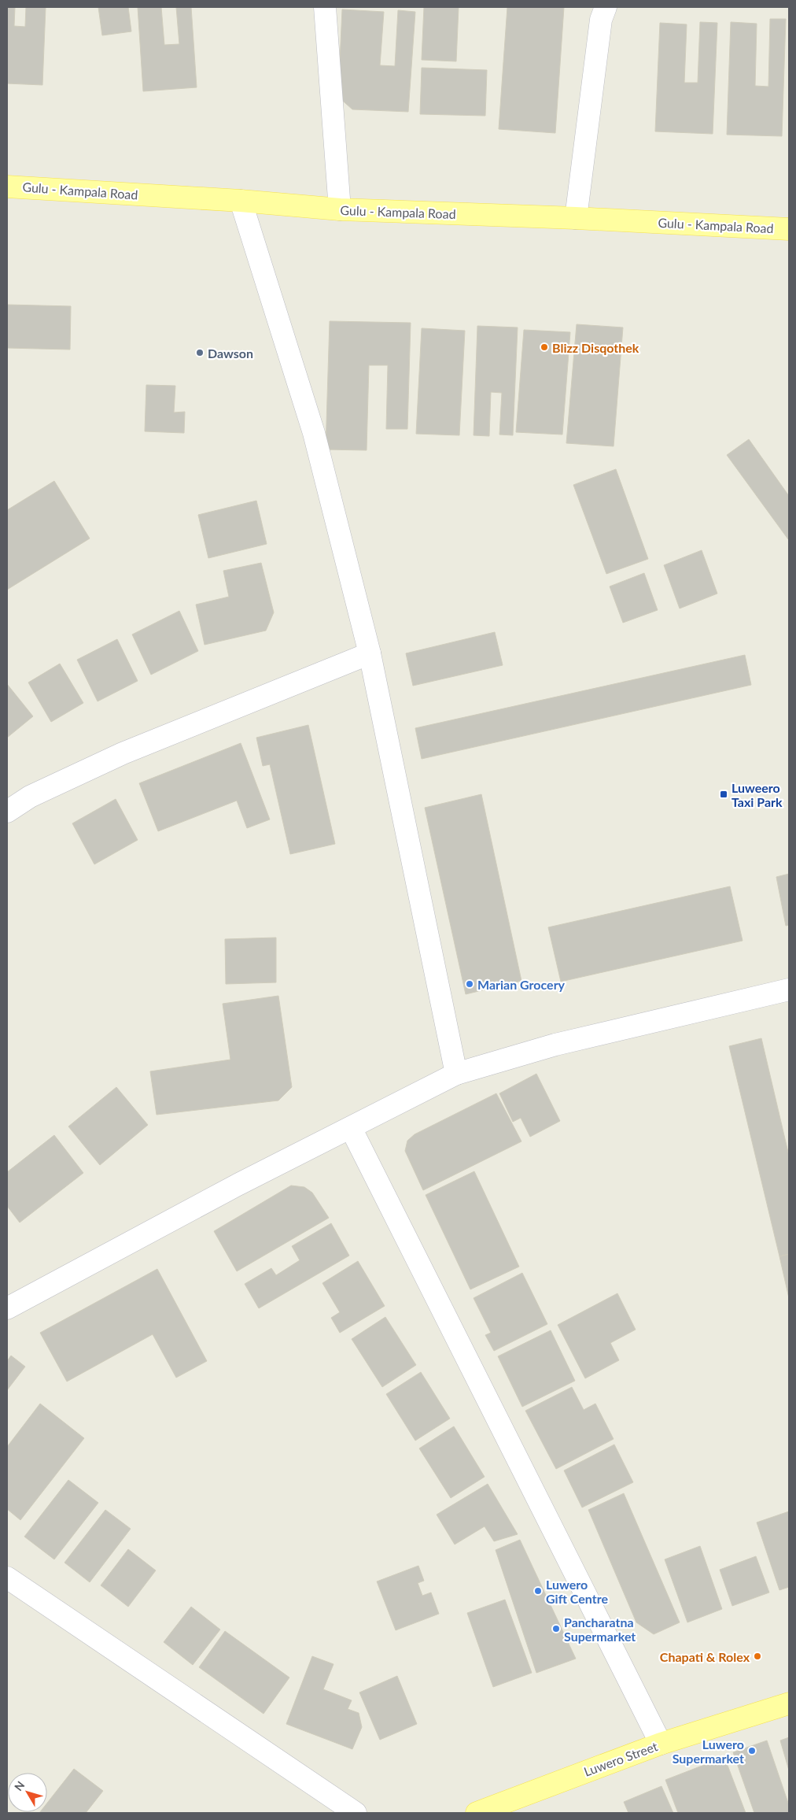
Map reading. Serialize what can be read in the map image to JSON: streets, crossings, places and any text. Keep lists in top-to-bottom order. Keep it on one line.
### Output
{"streets":{"main road":["Gulu - Kampala Road","Luwero Street"]},"places":{"other":["Blizz Disqothek","Dawson","Marian Grocery","Luwero Gift Centre","Pancharatna Supermarket","Chapati & Rolex","Luwero Supermarket"],"transit":["Luweero Taxi Park"]},"north":"top left"}
